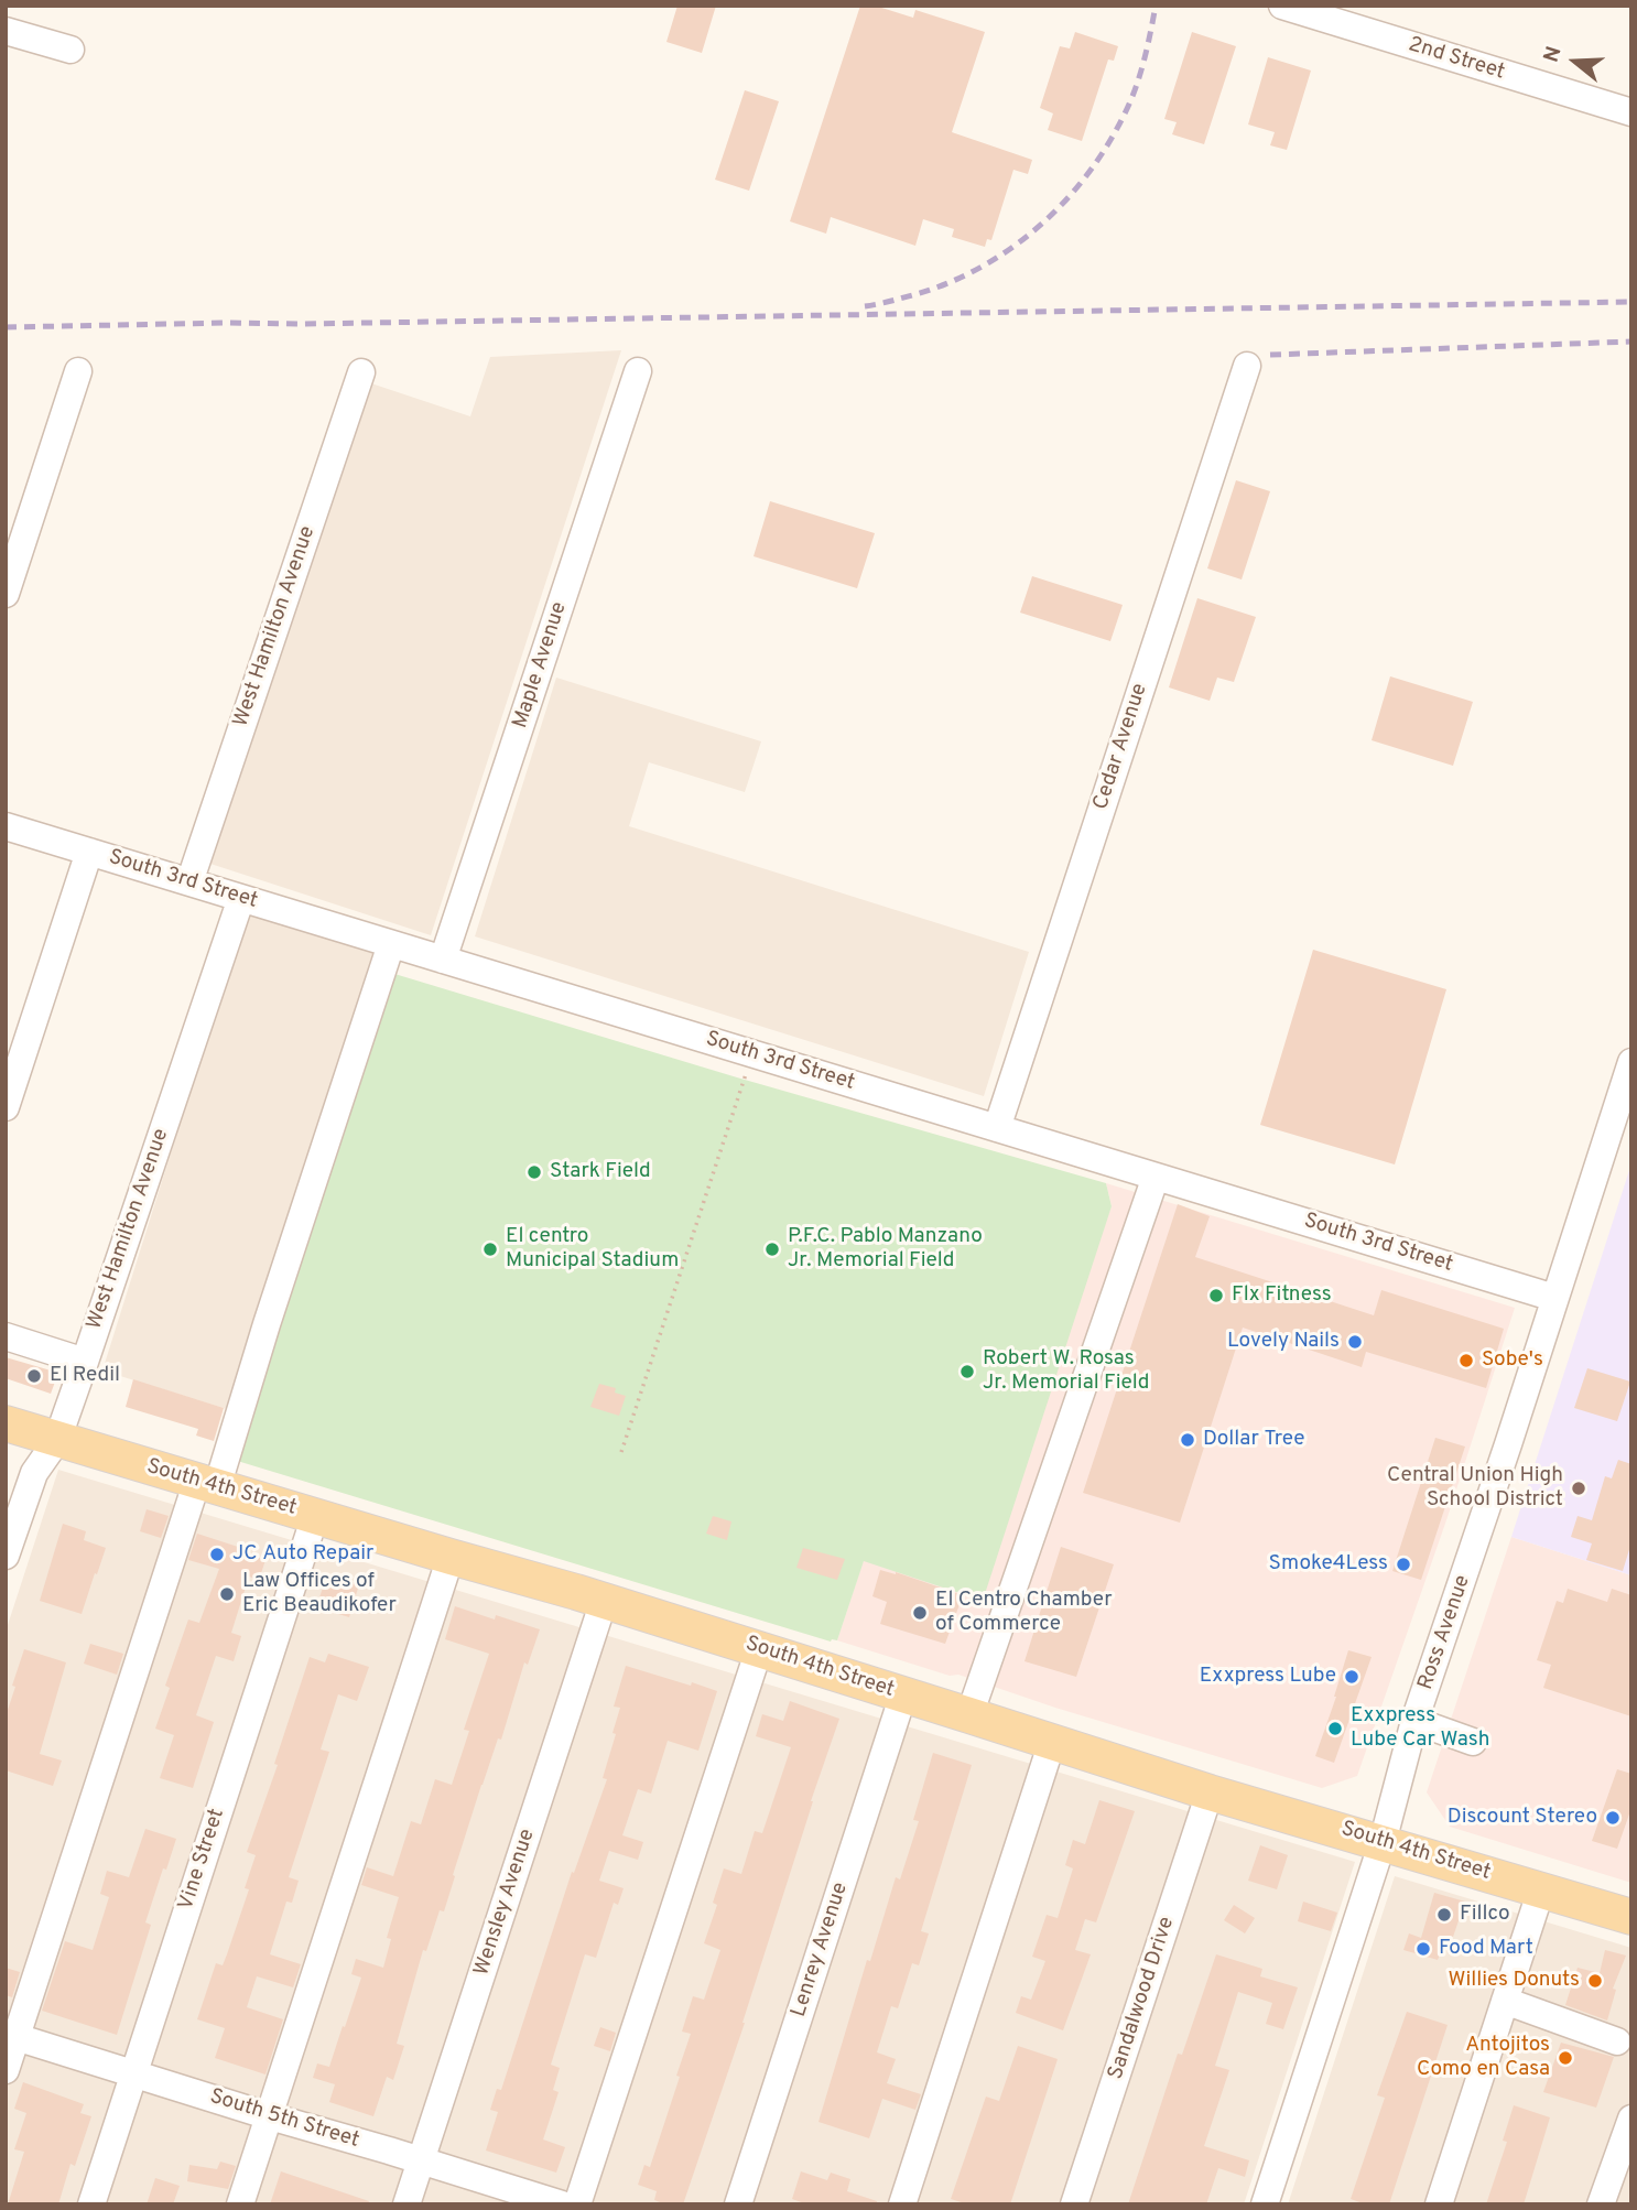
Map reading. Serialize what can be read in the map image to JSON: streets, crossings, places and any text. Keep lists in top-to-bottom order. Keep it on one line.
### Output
{"streets":{"main road":["South 4th Street"],"street":["2nd Street","West Hamilton Avenue","Maple Avenue","Cedar Avenue","South 3rd Street","Ross Avenue","Vine Street","Wensley Avenue","Lenrey Avenue","Sandalwood Drive","South 5th Street"]},"crossings":[["West Hamilton Avenue","South 3rd Street"],["West Hamilton Avenue","South 4th Street"],["Maple Avenue","South 3rd Street"],["Cedar Avenue","South 3rd Street"],["South 3rd Street","Ross Avenue"],["South 4th Street","Ross Avenue"],["South 4th Street","Vine Street"],["South 4th Street","Wensley Avenue"],["South 4th Street","Lenrey Avenue"],["South 4th Street","Sandalwood Drive"],["Vine Street","South 5th Street"],["Wensley Avenue","South 5th Street"]],"places":["Stark Field","El centro Municipal Stadium","P.F.C. Pablo Manzano Jr. Memorial Field","Flx Fitness","Lovely Nails","Sobe's","Robert W. Rosas Jr. Memorial Field","El Redil","Dollar Tree","Central Union High School District","JC Auto Repair","Smoke4Less","Law Offices of Eric Beaudikofer","El Centro Chamber of Commerce","Exxpress Lube","Exxpress Lube Car Wash","Discount Stereo","Fillco","Food Mart","Willies Donuts","Antojitos Como en Casa"],"north":"left"}
